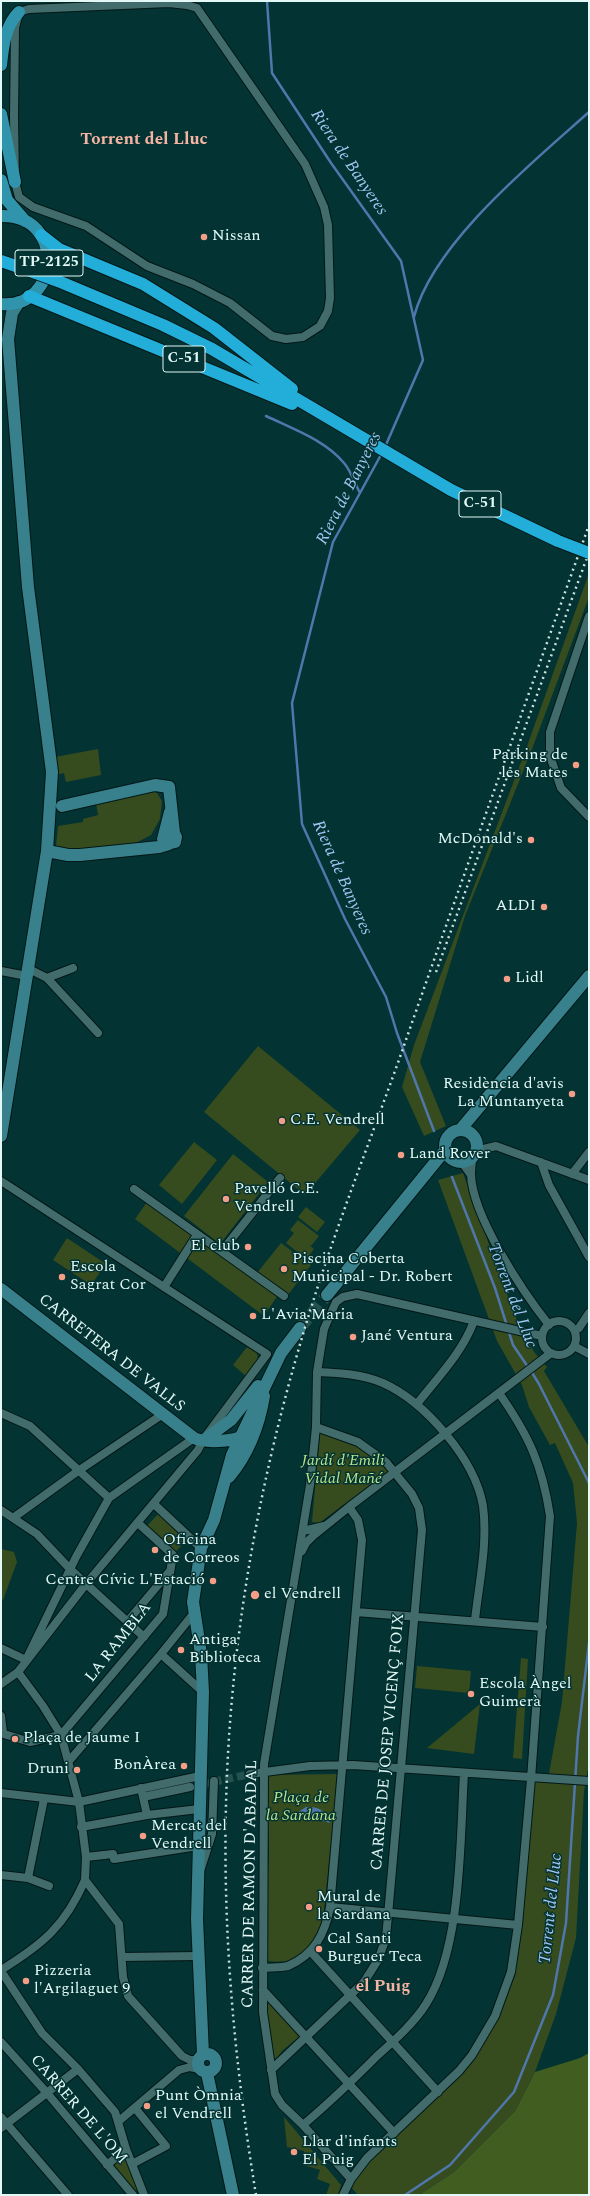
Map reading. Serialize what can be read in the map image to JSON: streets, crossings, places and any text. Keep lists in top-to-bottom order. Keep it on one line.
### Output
{"streets":{"highway":["C-51"],"main road":["TP-2125"],"street":["CARRETERA DE VALLS","LA RAMBLA","CARRER DE JOSEP VICENÇ FOIX","CARRER DE RAMON D'ABADAL","CARRER DE L'OM"]},"crossings":[["TP-2125","C-51"],["CARRER DE JOSEP VICENÇ FOIX","CARRER DE RAMON D'ABADAL"]],"districts":["Torrent del Lluc","el Puig"],"water":["Riera de Banyeres","Torrent del Lluc"],"parks":["Jardí d'Emili Vidal Mañé","Plaça de la Sardana"],"places":["Nissan","Parking de les Mates","McDonald's","ALDI","Lidl","Residència d'avis La Muntanyeta","C.E. Vendrell","Land Rover","Pavelló C.E. Vendrell","El club","Piscina Coberta Municipal - Dr. Robert","Escola Sagrat Cor","L'Avia Maria","Jané Ventura","Oficina de Correos","Centre Cívic L'Estació","el Vendrell","Antiga Biblioteca","Escola Àngel Guimerà","Plaça de Jaume I","BonÀrea","Druni","Mercat del Vendrell","Mural de la Sardana","Cal Santi Burguer Teca","Pizzeria l'Argilaguet 9","Punt Òmnia el Vendrell","Llar d'infants El Puig"]}
